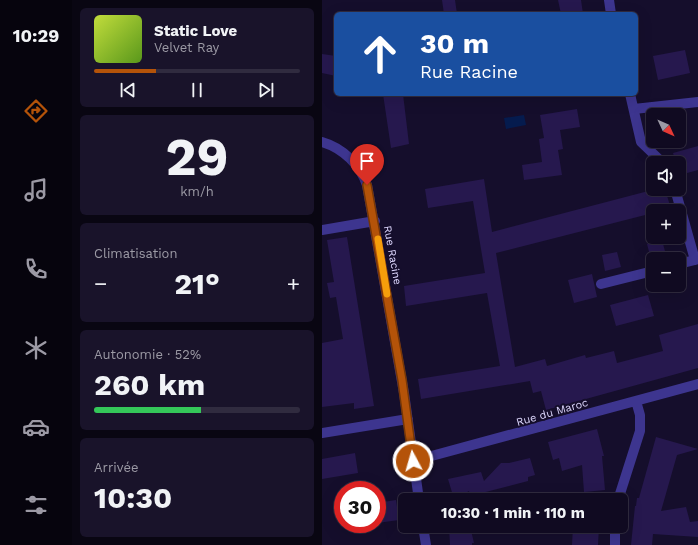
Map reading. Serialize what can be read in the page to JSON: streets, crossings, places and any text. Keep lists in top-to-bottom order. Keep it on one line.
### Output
{"streets":{"street":["Rue Racine","Rue du Maroc"]},"crossings":[["Rue Racine","Rue du Maroc"]],"north":"bottom right","page":{"tabs":"10:29","turn":["30 m","Rue Racine"],"song":["Static Love","Velvet Ray"],"map_buttons":["+","−"],"tile":[["29","km/h"],"Climatisation",["Autonomie · 52%","260 km"],["Arrivée","10:30"]],"heat":["−","21°","+"],"limit":"30","trip":"10:30 · 1 min · 110 m"}}
